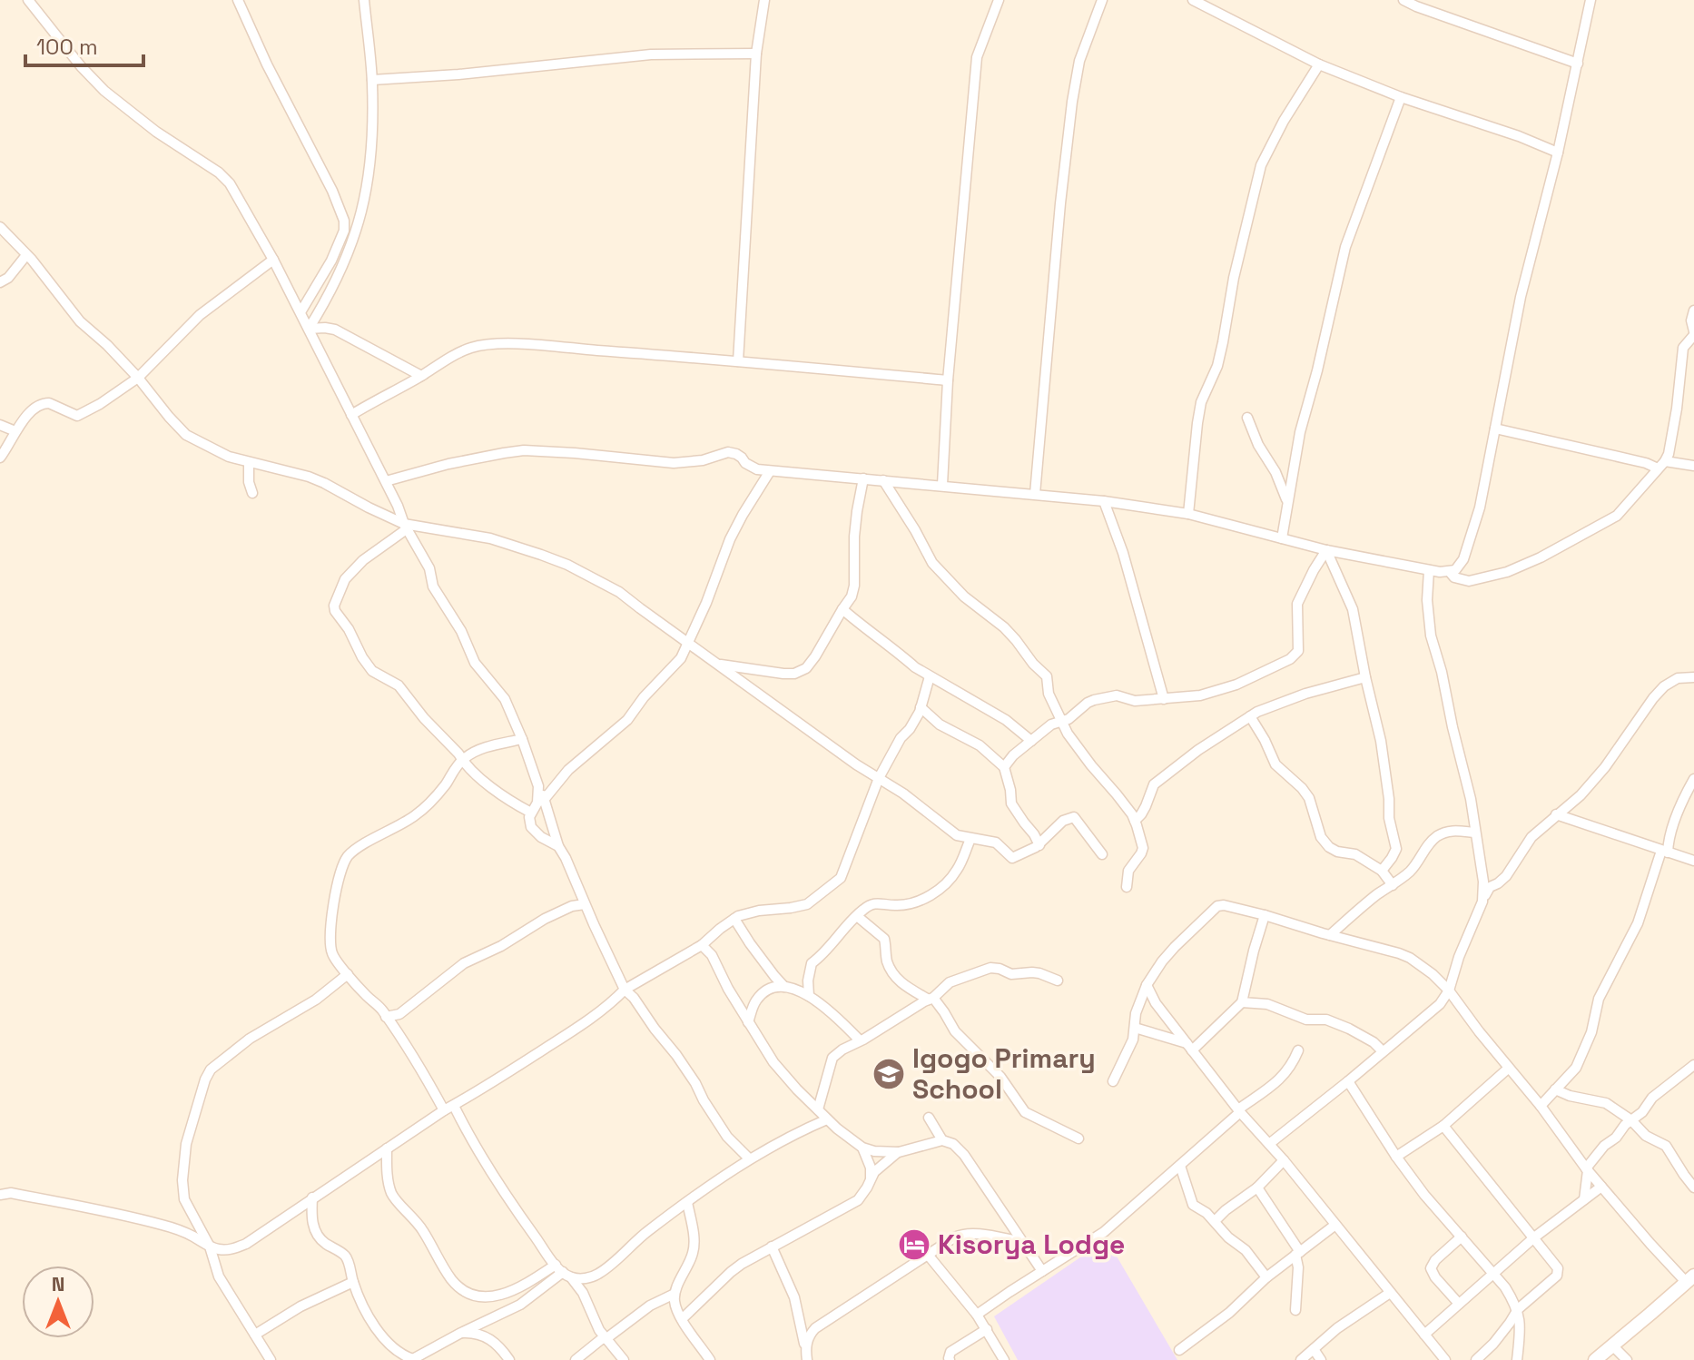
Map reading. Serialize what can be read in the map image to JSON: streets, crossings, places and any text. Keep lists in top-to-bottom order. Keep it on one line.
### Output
{"places":{"school or university":["Igogo Primary School"],"hotel":["Kisorya Lodge"]},"scale_bar":"100 m","north":"top"}
